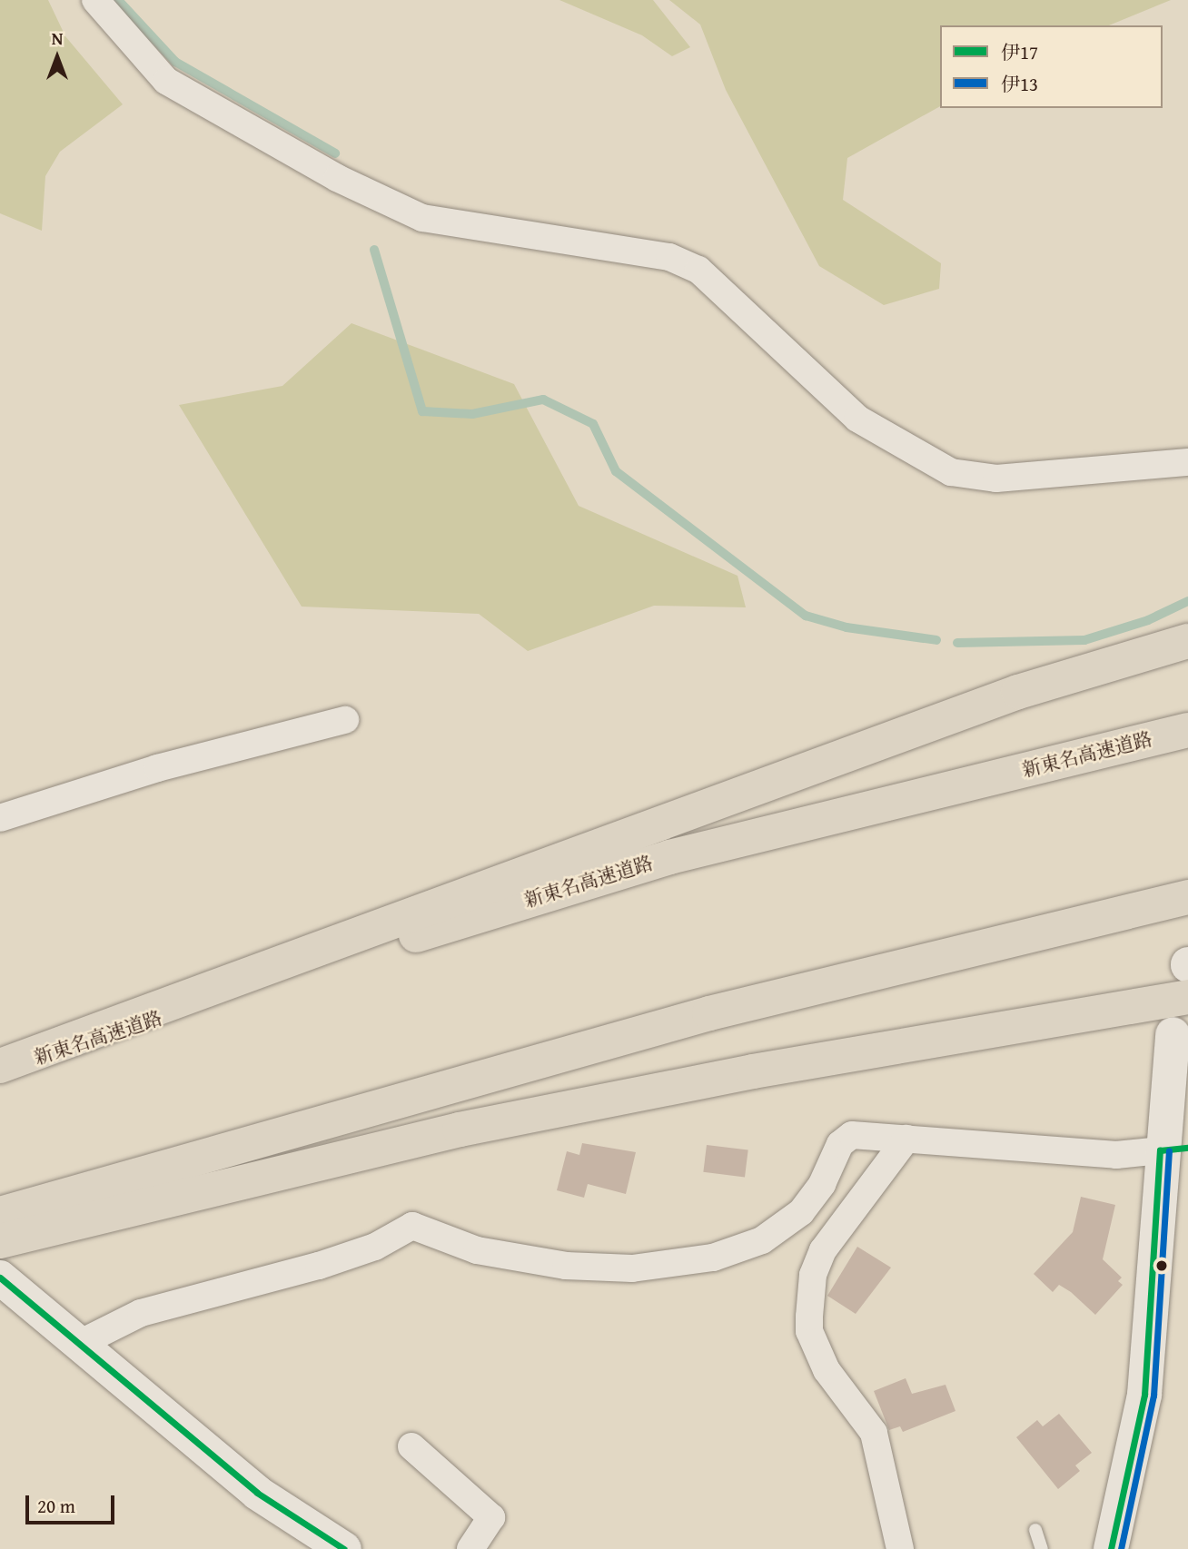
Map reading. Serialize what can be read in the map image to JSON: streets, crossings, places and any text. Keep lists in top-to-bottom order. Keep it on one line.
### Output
{"streets":{"highway":["新東名高速道路"]},"lines":["transit line 伊17","transit line 伊13"],"legend":["伊17","伊13"],"scale_bar":"20 m","north":"top"}
